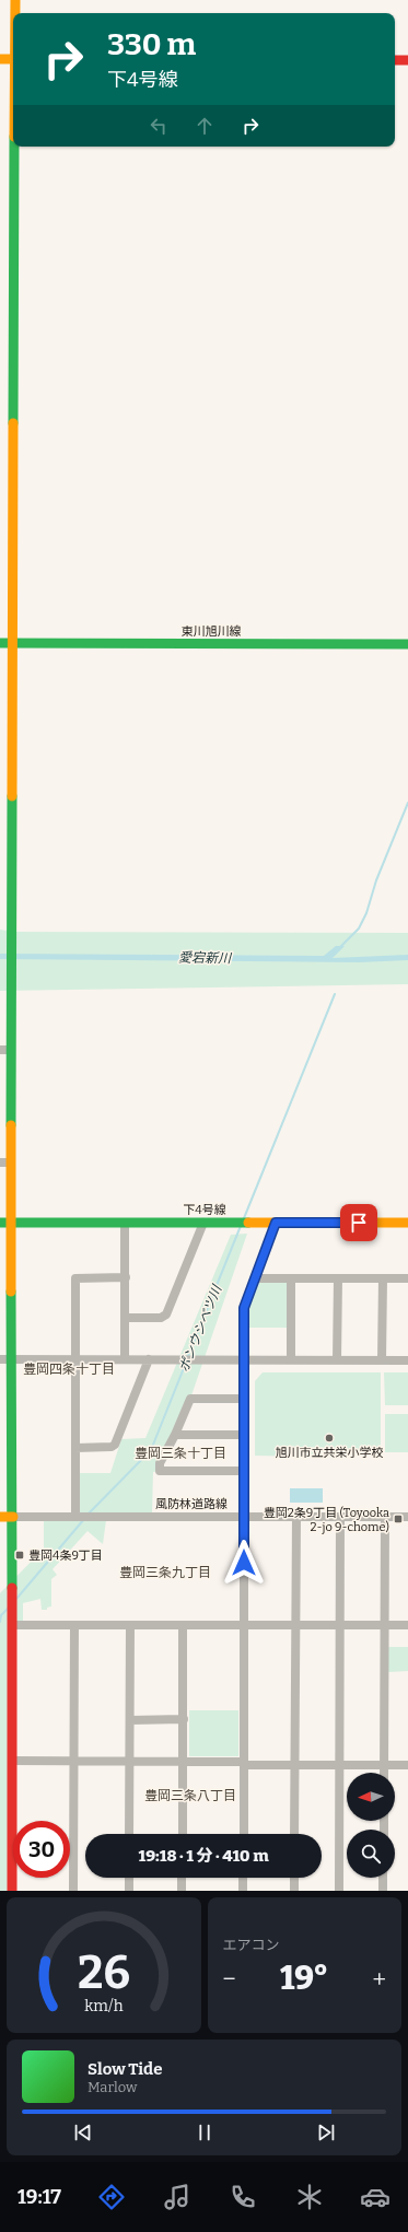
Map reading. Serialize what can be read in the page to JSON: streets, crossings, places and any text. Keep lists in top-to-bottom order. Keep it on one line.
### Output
{"streets":{"main road":["東川旭川線","下4号線","風防林道路線"]},"districts":["豊岡四条十丁目","豊岡三条十丁目","豊岡三条九丁目","豊岡三条八丁目"],"water":["愛宕新川","ポンウシベツ川"],"places":{"other":["旭川市立共栄小学校"],"transit":["豊岡2条9丁目 (Toyooka 2-jo 9-chome)","豊岡4条9丁目"]},"north":"left","page":{"turn":["330 m","下4号線"],"limit":"30","trip":"19:18 · 1 分 · 410 m","tile":"エアコン","heat":["−","19°","+"],"song":["Slow Tide","Marlow"],"tabs":"19:17","gauge":["26","km/h"]}}
